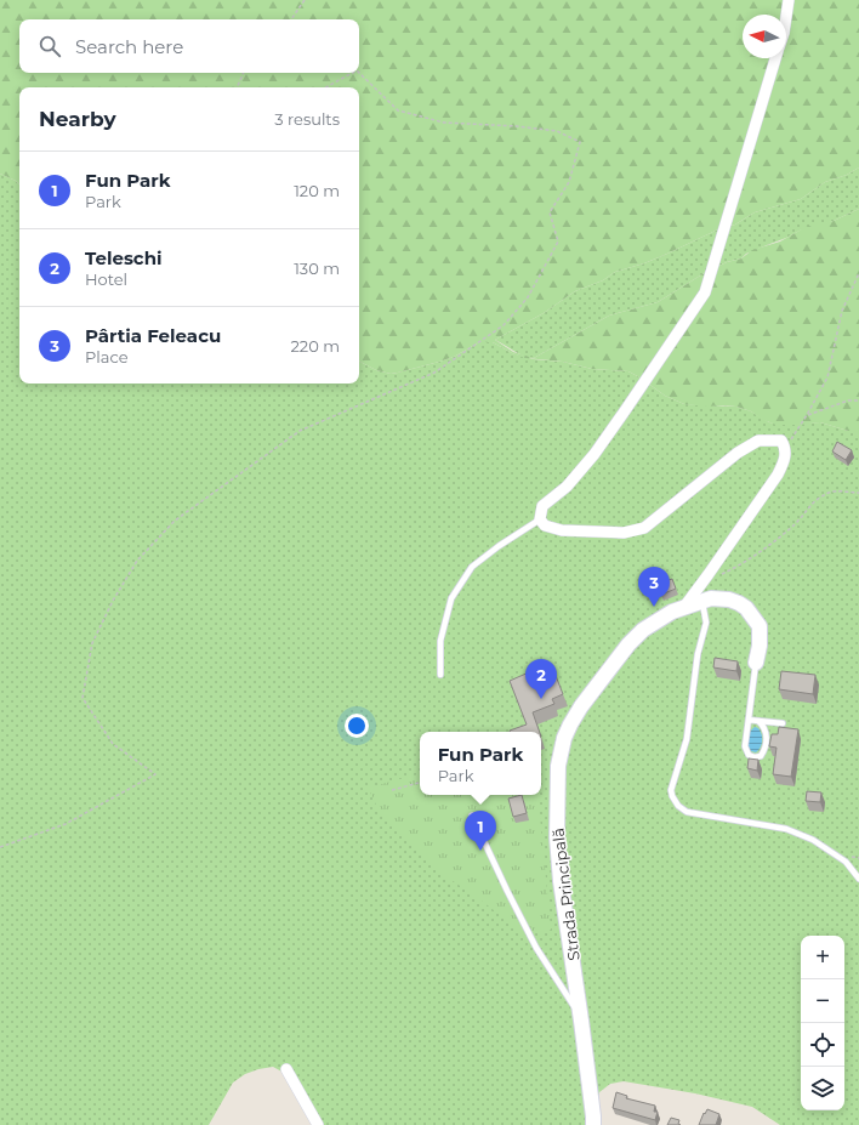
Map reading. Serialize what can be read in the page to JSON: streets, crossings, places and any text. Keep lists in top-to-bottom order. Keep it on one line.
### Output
{"streets":{"street":["Strada Principală"]},"north":"left","page":{"search":"Search here","heading":["Nearby","3 results"],"list":[{"mark":"1","name":"Fun Park","note":"Park","value":"120 m"},{"mark":"2","name":"Teleschi","note":"Hotel","value":"130 m"},{"mark":"3","name":"Pârtia Feleacu","note":"Place","value":"220 m"}],"pins":["3","2","1"],"popup":["Fun Park","Park"],"map_buttons":["+","−"]}}
